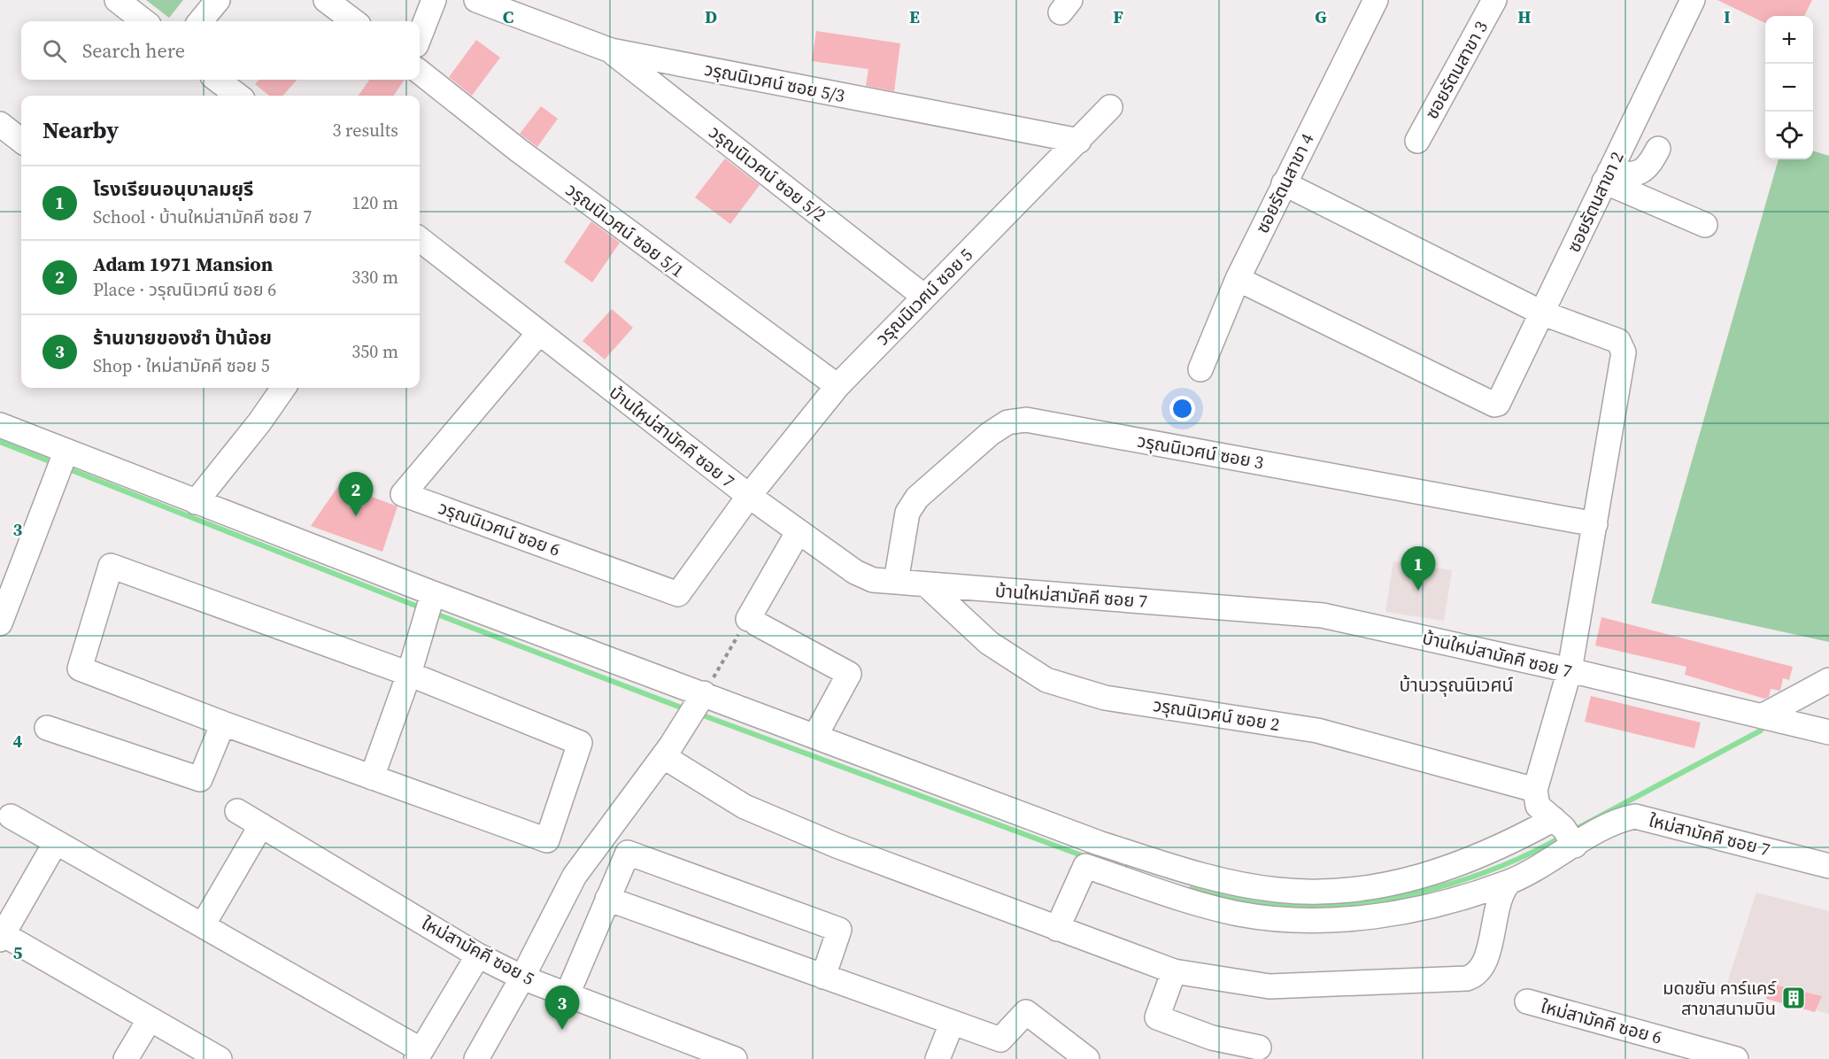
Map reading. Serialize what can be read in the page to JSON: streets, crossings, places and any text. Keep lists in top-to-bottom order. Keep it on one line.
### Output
{"streets":{"street":["ซอยรัตนสาขา 3","วรุณนิเวศน์ ซอย 5/3","วรุณนิเวศน์ ซอย 5/2","ซอยรัตนสาขา 4","ซอยรัตนสาขา 2","วรุณนิเวศน์ ซอย 5/1","วรุณนิเวศน์ ซอย 5","บ้านใหม่สามัคคี ซอย 7","วรุณนิเวศน์ ซอย 3","วรุณนิเวศน์ ซอย 6","วรุณนิเวศน์ ซอย 2","ใหม่สามัคคี ซอย 7","ใหม่สามัคคี ซอย 5","ใหม่สามัคคี ซอย 6"]},"crossings":[["วรุณนิเวศน์ ซอย 5/3","วรุณนิเวศน์ ซอย 5/2"],["วรุณนิเวศน์ ซอย 5/3","วรุณนิเวศน์ ซอย 5"],["วรุณนิเวศน์ ซอย 5/2","วรุณนิเวศน์ ซอย 5"],["ซอยรัตนสาขา 4","ซอยรัตนสาขา 2"],["วรุณนิเวศน์ ซอย 5/1","วรุณนิเวศน์ ซอย 5"],["วรุณนิเวศน์ ซอย 5","บ้านใหม่สามัคคี ซอย 7"],["วรุณนิเวศน์ ซอย 5","วรุณนิเวศน์ ซอย 6"],["บ้านใหม่สามัคคี ซอย 7","วรุณนิเวศน์ ซอย 3"],["บ้านใหม่สามัคคี ซอย 7","วรุณนิเวศน์ ซอย 6"],["บ้านใหม่สามัคคี ซอย 7","วรุณนิเวศน์ ซอย 2"]],"districts":["บ้านวรุณนิเวศน์"],"places":{"building":["มดขยัน คาร์แคร์ สาขาสนามบิน"]},"page":{"map_buttons":["+","−"],"search":"Search here","heading":["Nearby","3 results"],"list":[{"mark":"1","name":"โรงเรียนอนุบาลมยุรี","note":"School · บ้านใหม่สามัคคี ซอย 7","value":"120 m"},{"mark":"2","name":"Adam 1971 Mansion","note":"Place · วรุณนิเวศน์ ซอย 6","value":"330 m"},{"mark":"3","name":"ร้านขายของชำ ป้าน้อย","note":"Shop · ใหม่สามัคคี ซอย 5","value":"350 m"}],"pins":["2","1","3"]},"grid":{"columns":["C","D","E","F","G","H","I"],"rows":["3","4","5"]}}
